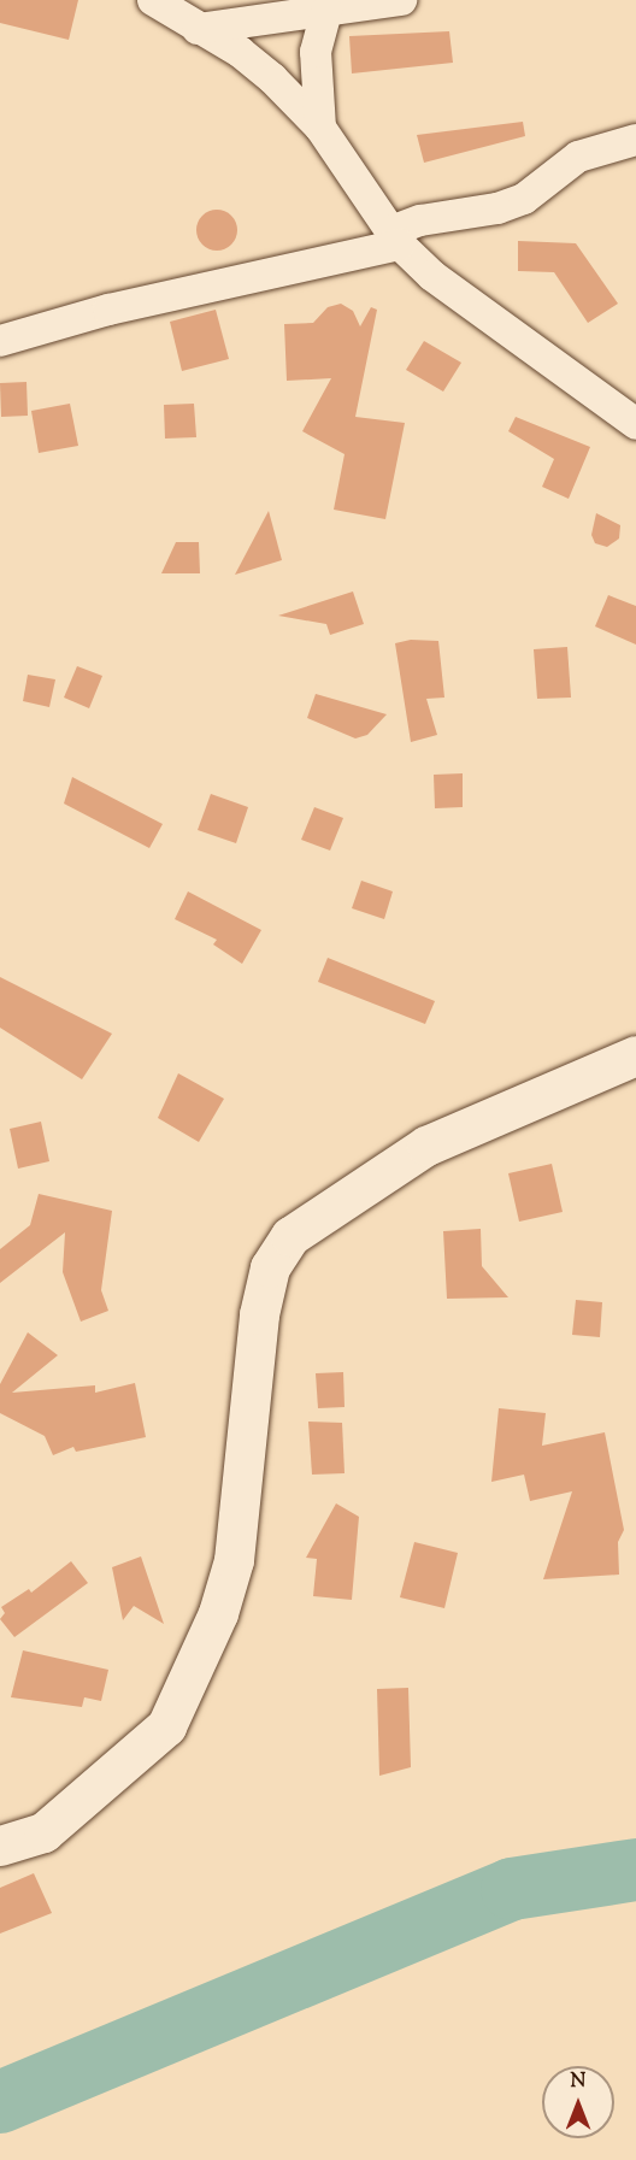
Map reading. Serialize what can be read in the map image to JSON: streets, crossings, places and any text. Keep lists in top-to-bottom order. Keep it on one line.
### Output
{"north":"top"}
